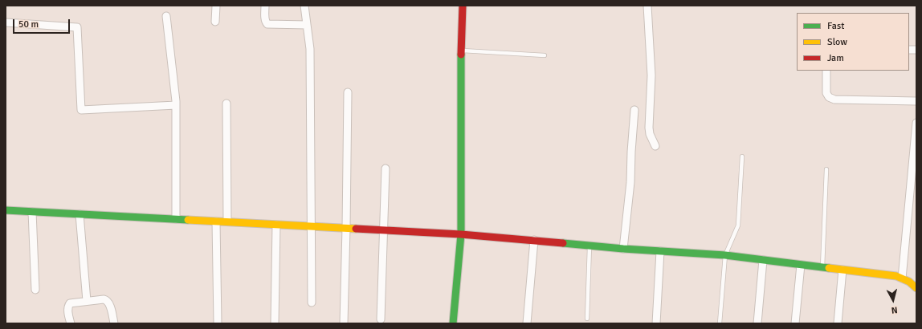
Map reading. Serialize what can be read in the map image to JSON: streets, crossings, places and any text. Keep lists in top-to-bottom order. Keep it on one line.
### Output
{"legend":["Fast","Slow","Jam"],"scale_bar":"50 m","north":"bottom"}
